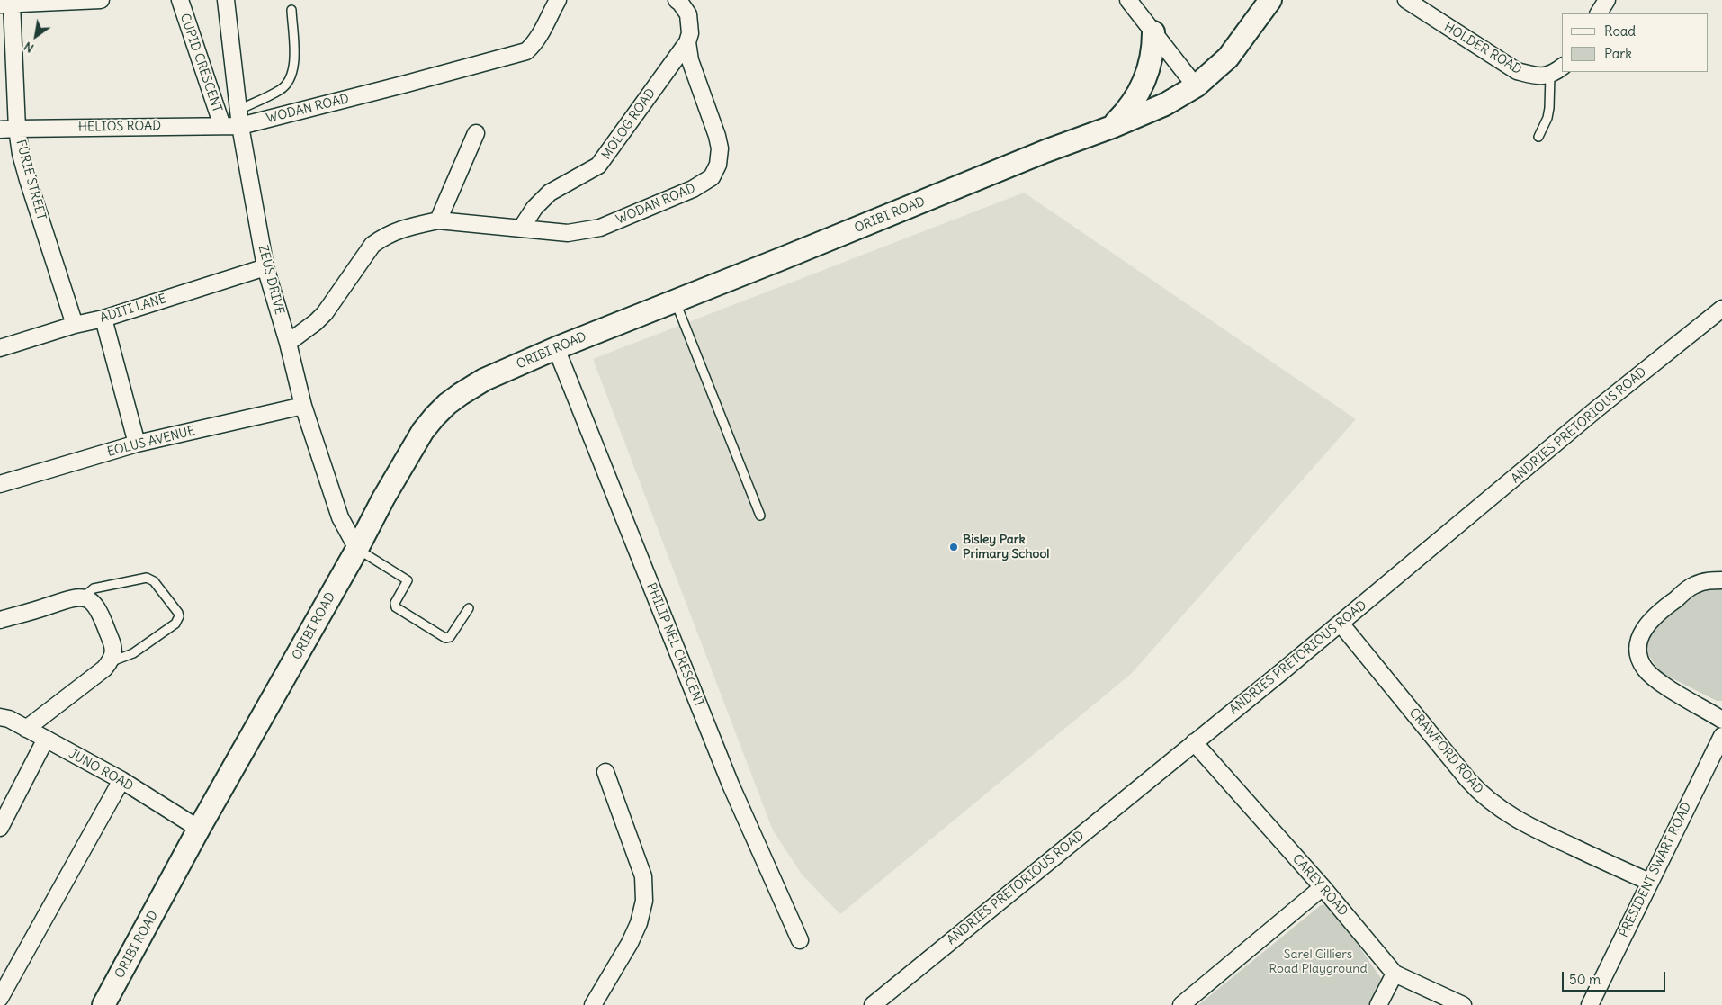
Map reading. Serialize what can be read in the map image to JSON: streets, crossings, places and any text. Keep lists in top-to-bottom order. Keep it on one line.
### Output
{"streets":{"street":["HOLDER ROAD","CUPID CRESCENT","WODAN ROAD","MOLOG ROAD","HELIOS ROAD","FURIE STREET","ORIBI ROAD","ZEUS DRIVE","ADITI LANE","ANDRIES PRETORIOUS ROAD","EOLUS AVENUE","PHILIP NEL CRESCENT","CRAWFORD ROAD","JUNO ROAD","PRESIDENT SWART ROAD","CAREY ROAD"]},"crossings":[["CUPID CRESCENT","HELIOS ROAD"],["WODAN ROAD","MOLOG ROAD"],["WODAN ROAD","HELIOS ROAD"],["WODAN ROAD","ZEUS DRIVE"],["HELIOS ROAD","FURIE STREET"],["HELIOS ROAD","ZEUS DRIVE"],["FURIE STREET","ADITI LANE"],["ORIBI ROAD","ZEUS DRIVE"],["ORIBI ROAD","PHILIP NEL CRESCENT"],["ORIBI ROAD","JUNO ROAD"],["ZEUS DRIVE","ADITI LANE"],["ZEUS DRIVE","EOLUS AVENUE"],["ANDRIES PRETORIOUS ROAD","CRAWFORD ROAD"],["ANDRIES PRETORIOUS ROAD","CAREY ROAD"],["CRAWFORD ROAD","PRESIDENT SWART ROAD"]],"parks":["Sarel Cilliers Road Playground"],"places":["Bisley Park Primary School"],"legend":["Road","Park"],"scale_bar":"50 m","north":"bottom left"}
